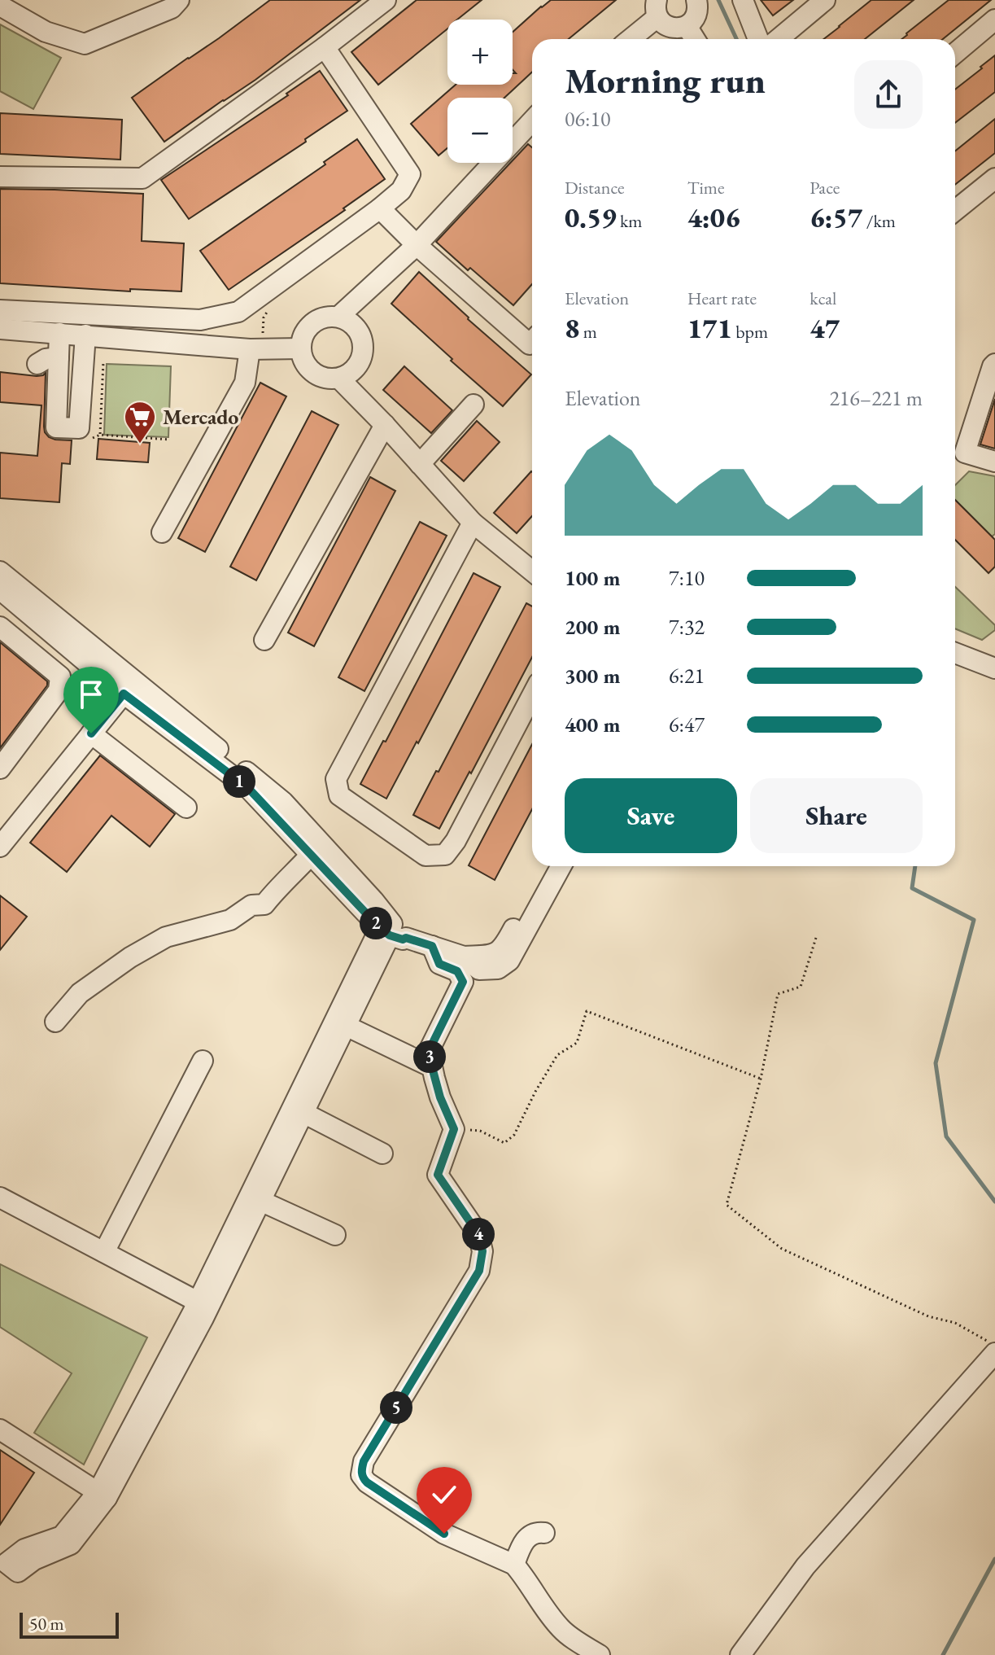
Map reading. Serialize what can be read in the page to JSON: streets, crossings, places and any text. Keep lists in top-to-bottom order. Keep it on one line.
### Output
{"places":{"supermarket":["Mercado"]},"scale_bar":"50 m","page":{"map_buttons":["+","−"],"heading":["Morning run","06:10"],"stats":[["Distance","0.59 km"],["Time","4:06"],["Pace","6:57 /km"],["Elevation","8 m"],["Heart rate","171 bpm"],["kcal","47"]],"chart":["Elevation","216–221 m"],"list":[{"name":"100 m","note":"7:10"},{"name":"200 m","note":"7:32"},{"name":"300 m","note":"6:21"},{"name":"400 m","note":"6:47"}],"pins":["1","2","3","4","5"],"buttons":["Save","Share"],"scale":"50 m"}}
